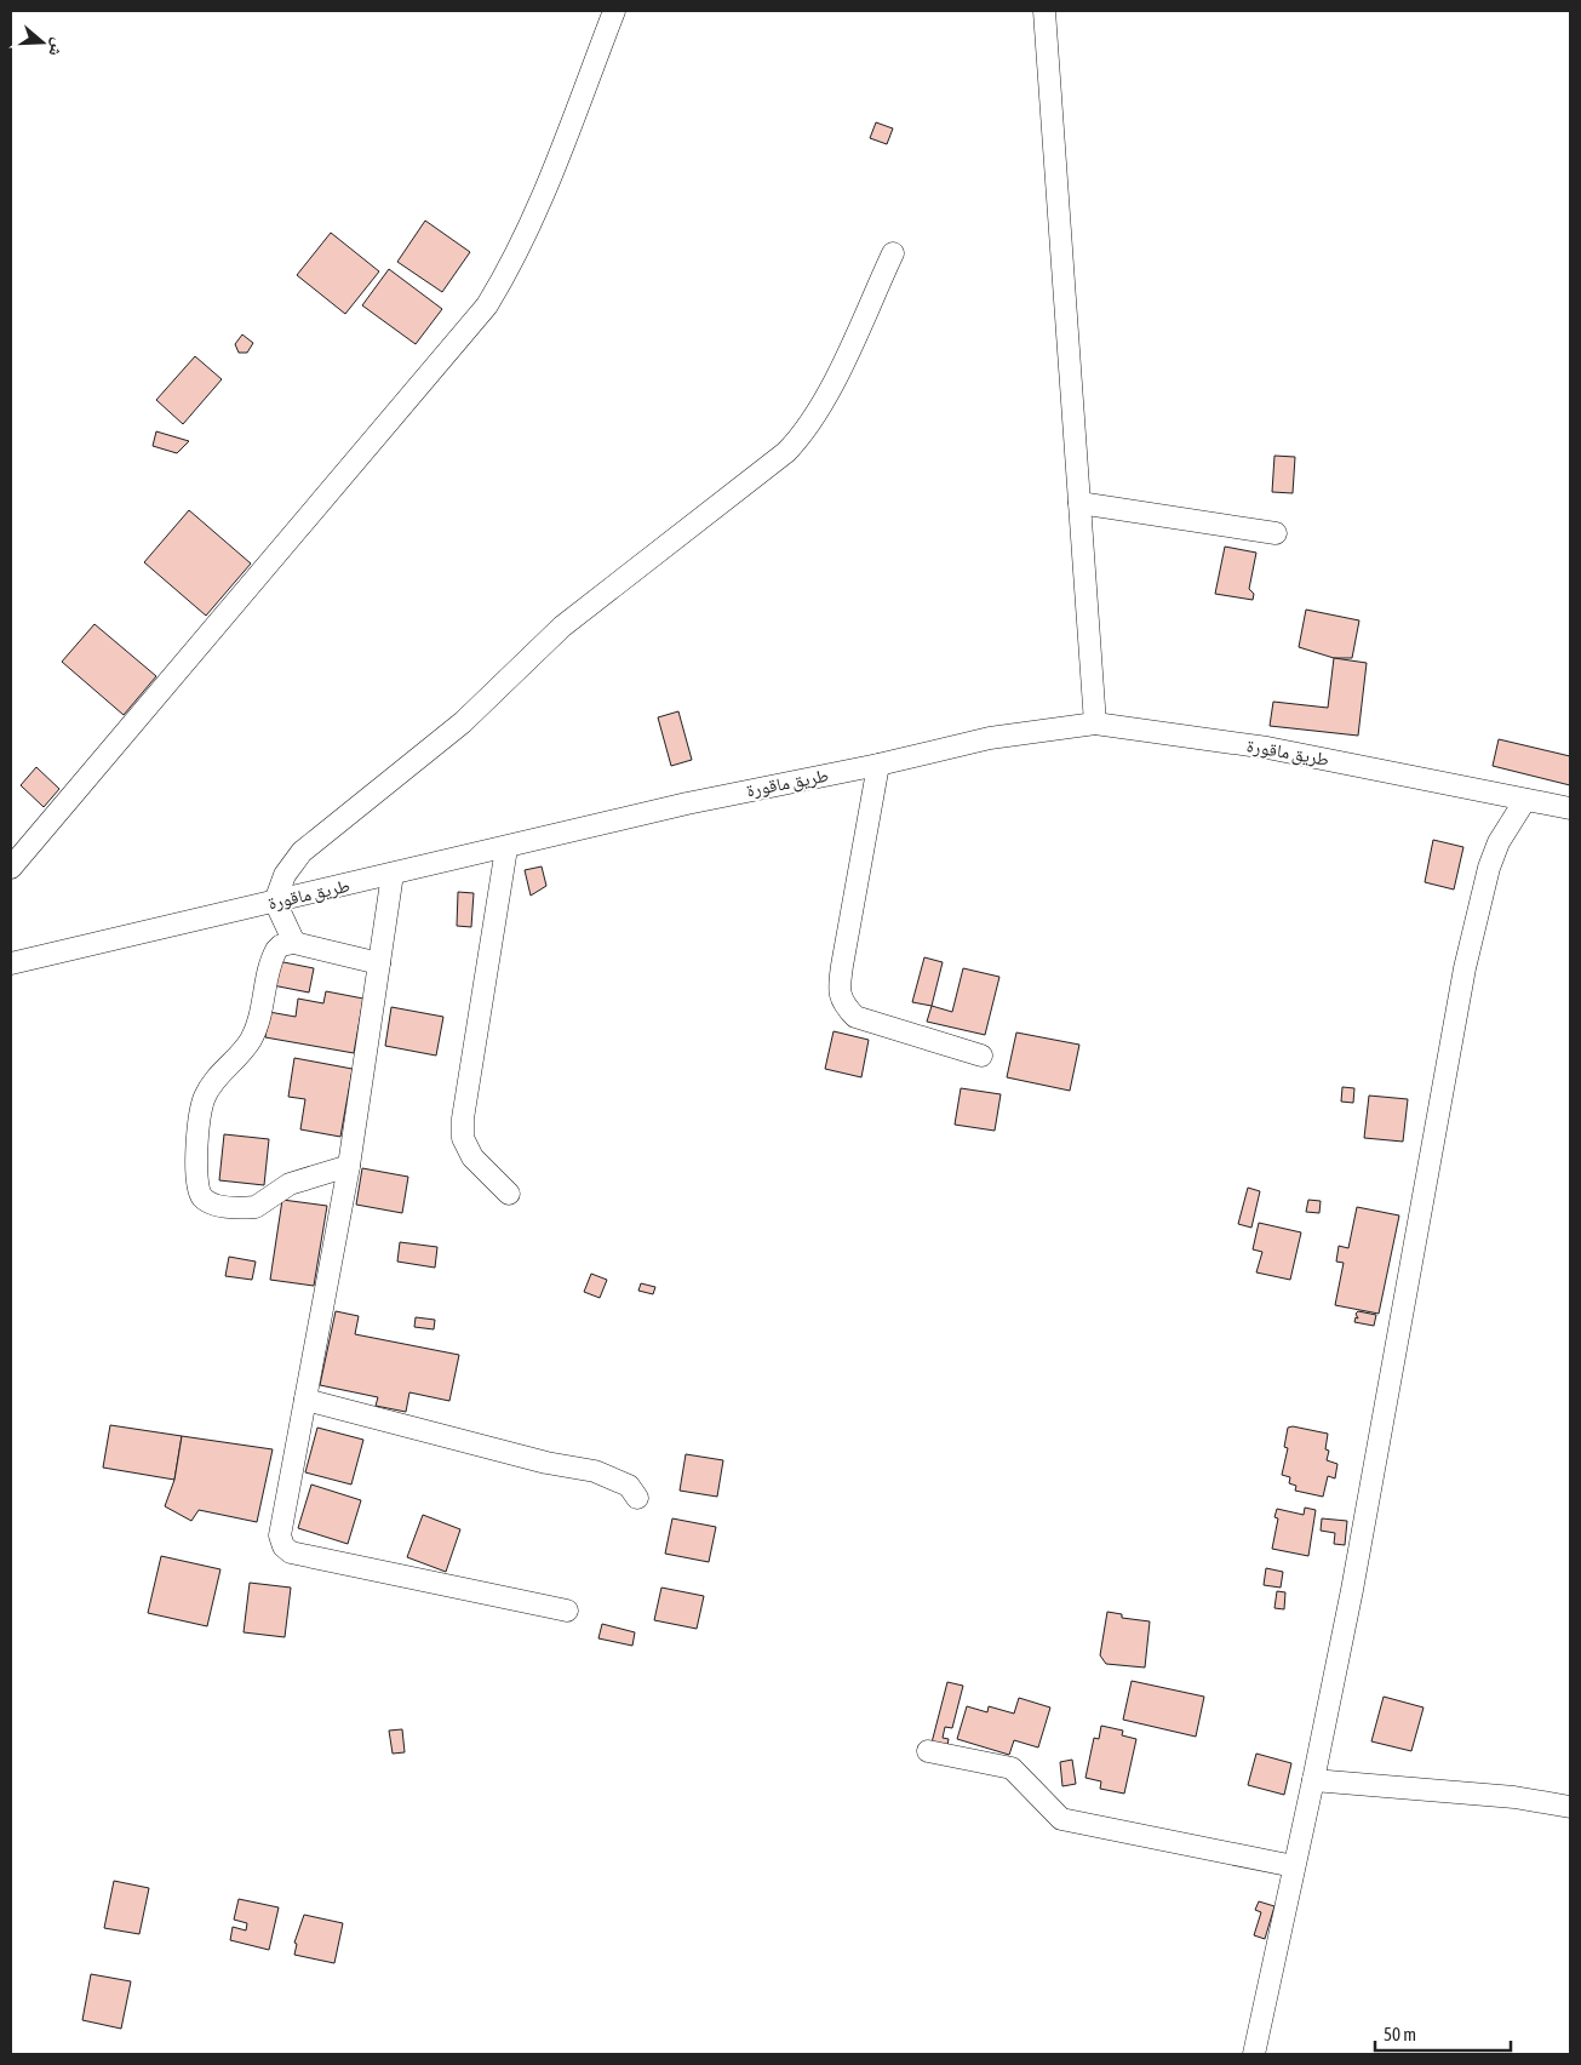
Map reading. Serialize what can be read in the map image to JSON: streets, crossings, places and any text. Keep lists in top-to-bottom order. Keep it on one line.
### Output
{"streets":{"street":["طريق ماقورة"]},"scale_bar":"50 m","north":"right"}
